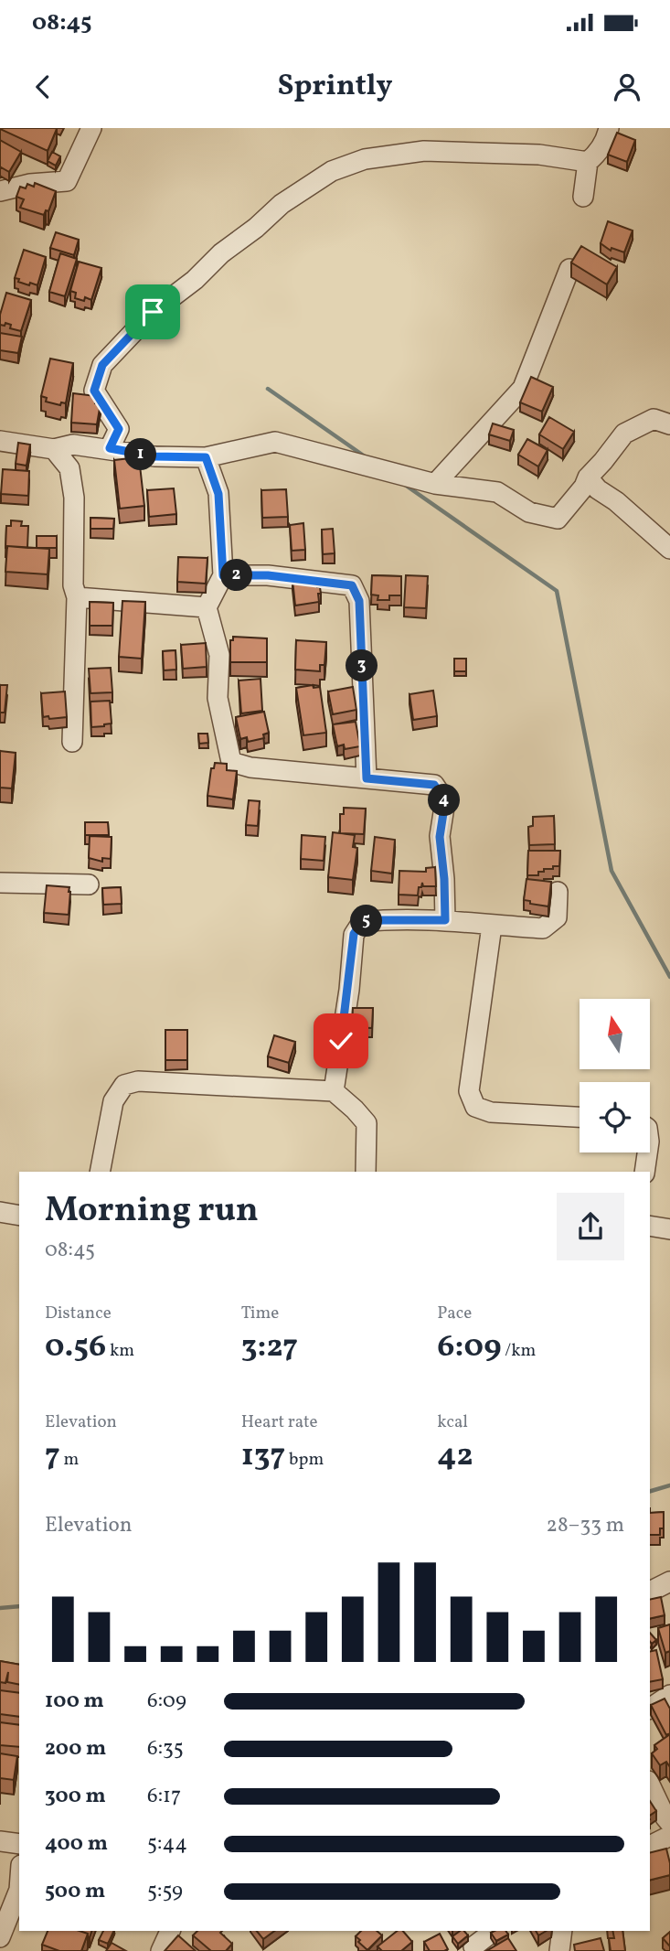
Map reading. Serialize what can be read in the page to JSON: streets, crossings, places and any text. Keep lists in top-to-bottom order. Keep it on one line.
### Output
{"north":"top","page":{"status":"08:45","header":"Sprintly","pins":["1","2","3","4","5"],"heading":["Morning run","08:45"],"stats":[["Distance","0.56 km"],["Time","3:27"],["Pace","6:09 /km"],["Elevation","7 m"],["Heart rate","137 bpm"],["kcal","42"]],"chart":["Elevation","28–33 m"],"list":[{"name":"100 m","note":"6:09"},{"name":"200 m","note":"6:35"},{"name":"300 m","note":"6:17"},{"name":"400 m","note":"5:44"},{"name":"500 m","note":"5:59"}]}}
